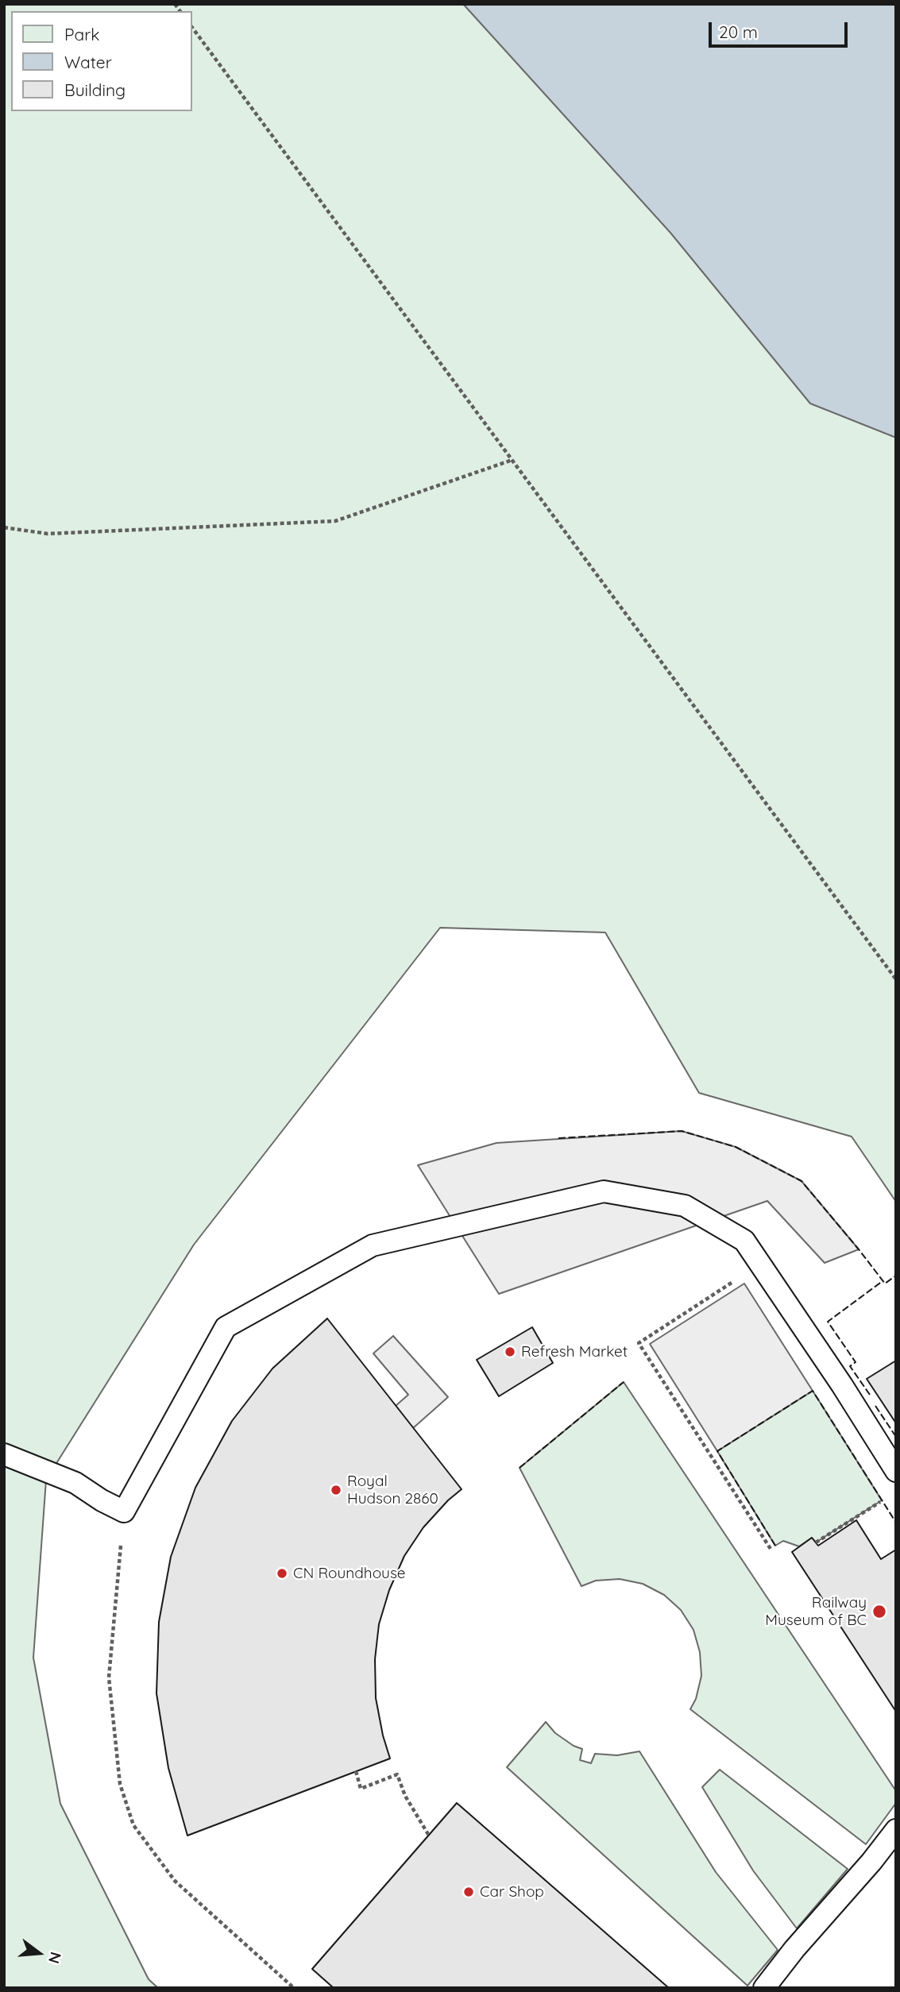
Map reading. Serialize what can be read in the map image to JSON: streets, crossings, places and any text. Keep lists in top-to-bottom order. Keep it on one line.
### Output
{"places":["Refresh Market","Royal Hudson 2860","CN Roundhouse","Railway Museum of BC","Car Shop"],"legend":["Park","Water","Building"],"scale_bar":"20 m","north":"right"}
